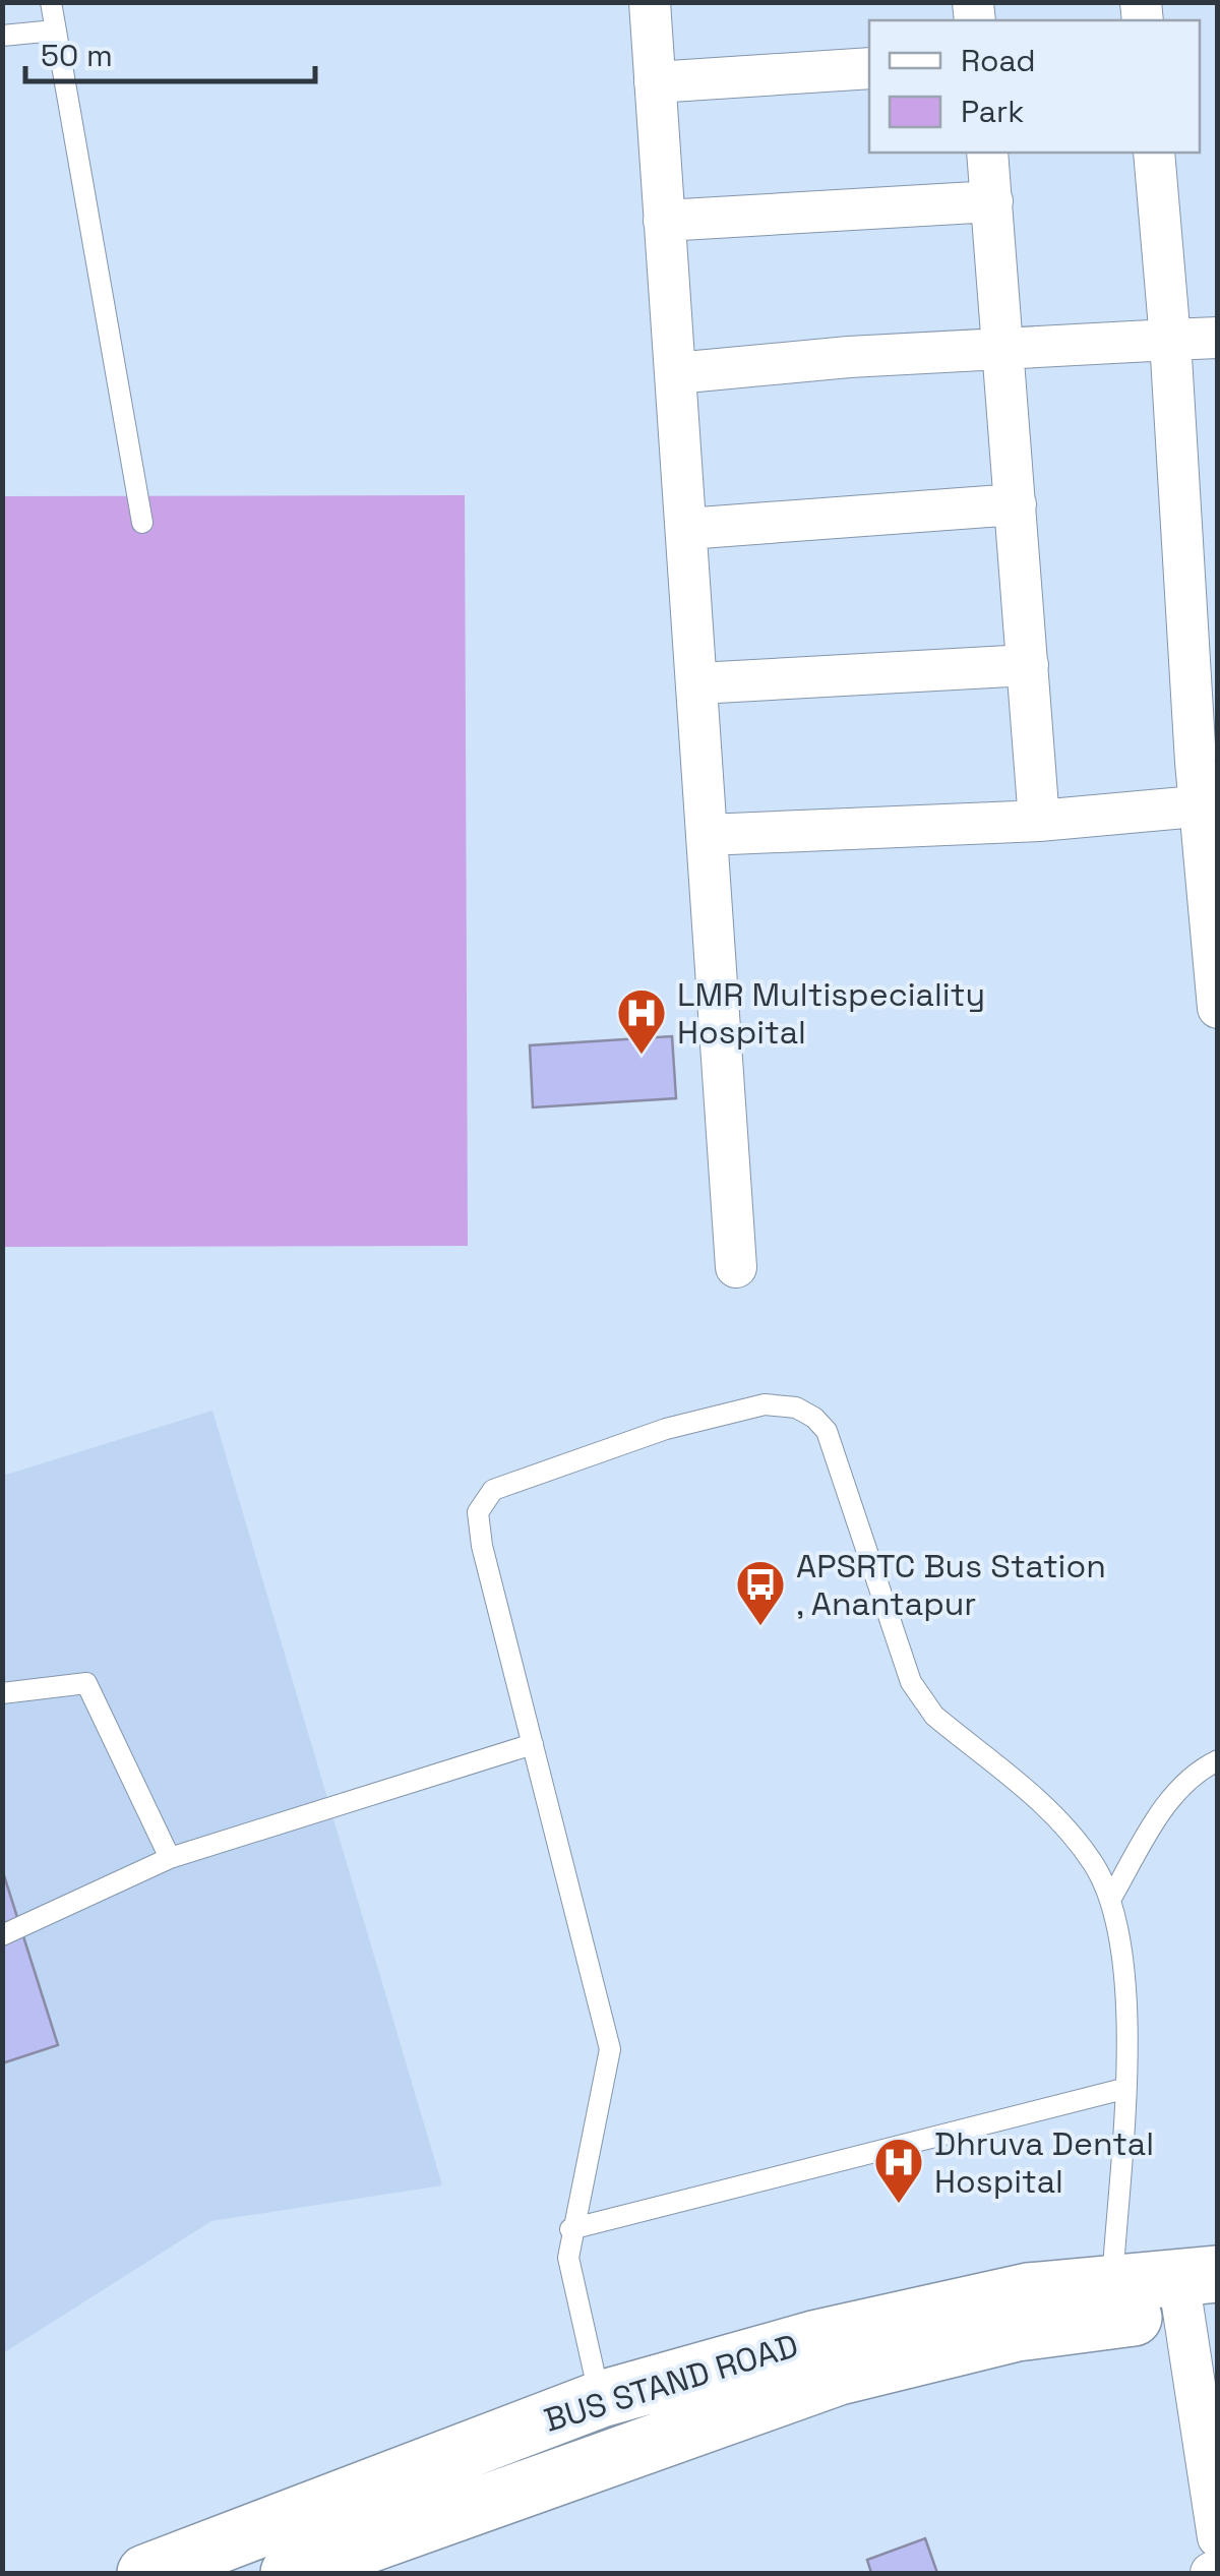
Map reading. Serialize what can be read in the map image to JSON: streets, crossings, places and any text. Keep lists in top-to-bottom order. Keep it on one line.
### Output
{"streets":{"street":["BUS STAND ROAD"]},"places":{"hospital":["LMR Multispeciality Hospital","Dhruva Dental Hospital"],"bus stop":["APSRTC Bus Station , Anantapur"]},"legend":["Road","Park"],"scale_bar":"50 m"}
